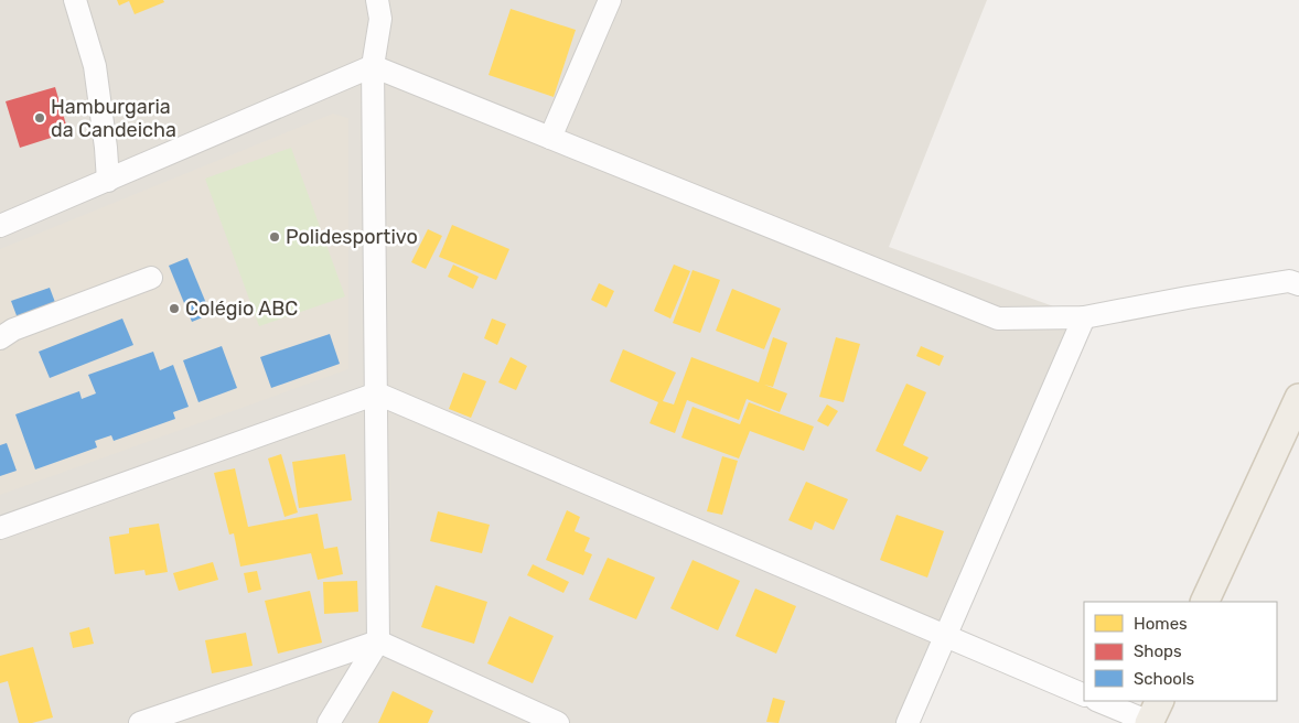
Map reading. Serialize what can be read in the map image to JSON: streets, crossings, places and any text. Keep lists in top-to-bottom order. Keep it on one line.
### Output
{"places":["Hamburgaria da Candeicha","Polidesportivo","Colégio ABC"],"legend":["Homes","Shops","Schools"]}
